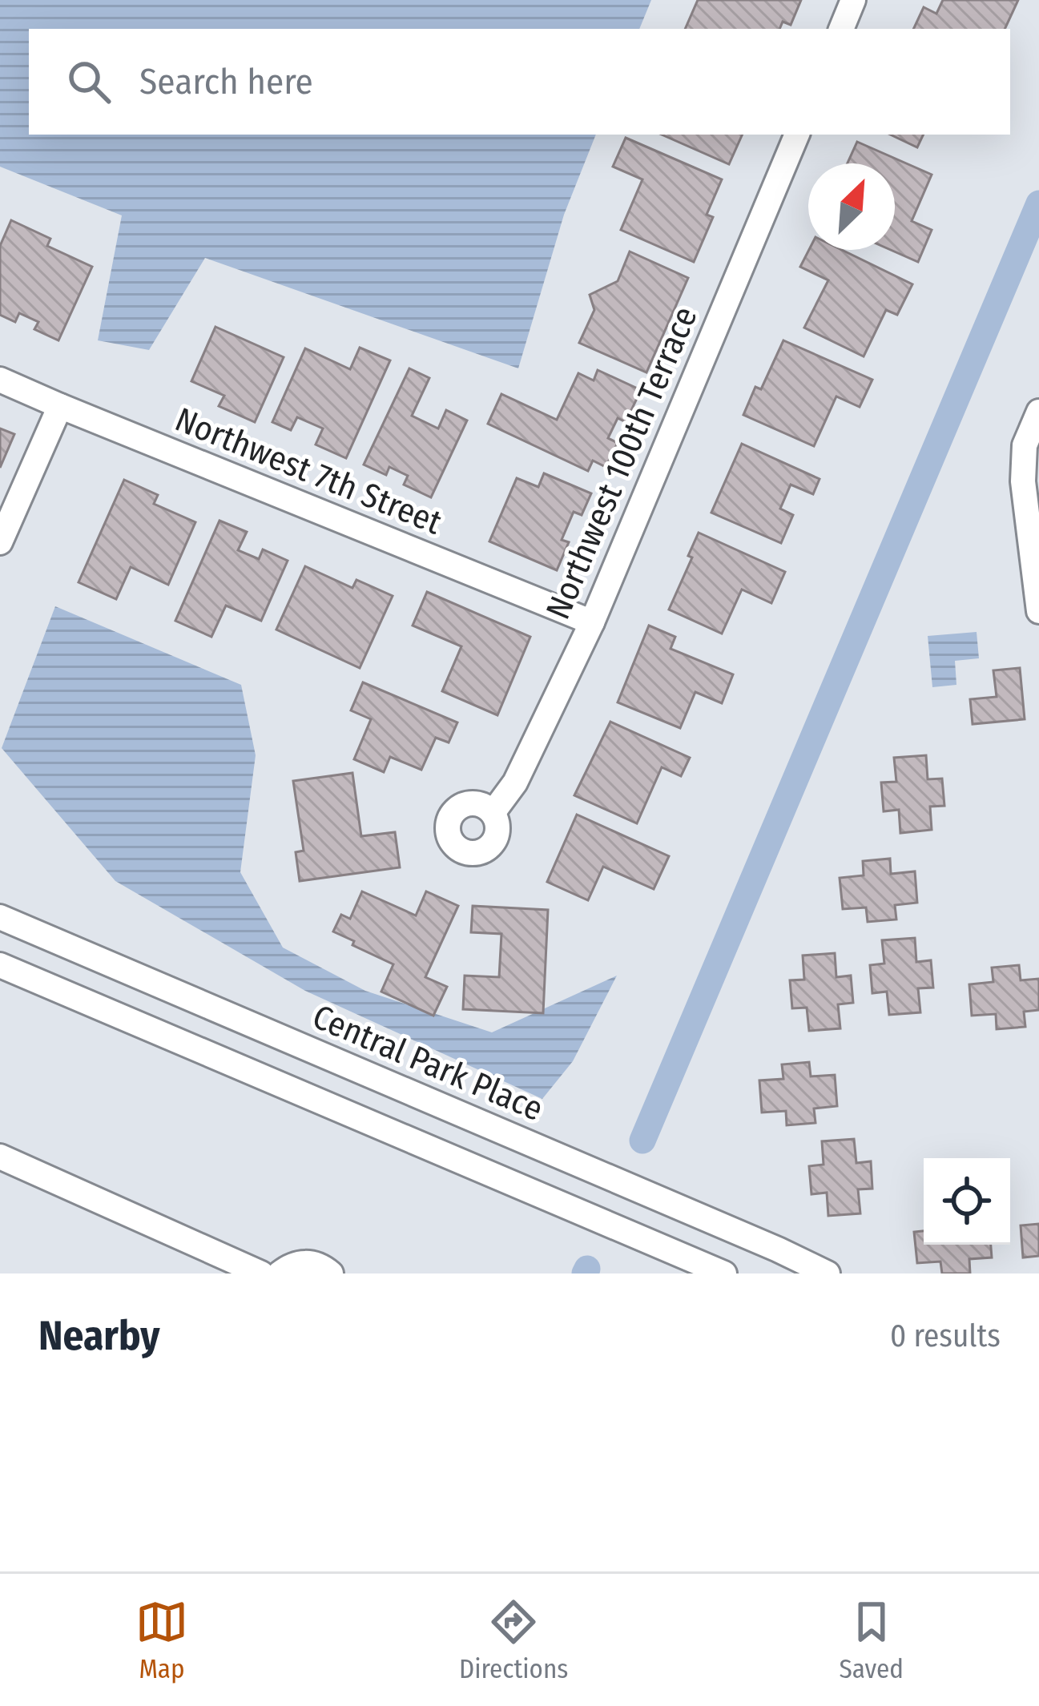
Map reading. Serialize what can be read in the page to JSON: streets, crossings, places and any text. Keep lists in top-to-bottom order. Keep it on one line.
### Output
{"streets":{"street":["Northwest 100th Terrace","Northwest 7th Street","Central Park Place"]},"crossings":[["Northwest 100th Terrace","Northwest 7th Street"]],"north":"top right","page":{"search":"Search here","heading":["Nearby","0 results"],"nav":["Map","Directions","Saved"]}}
